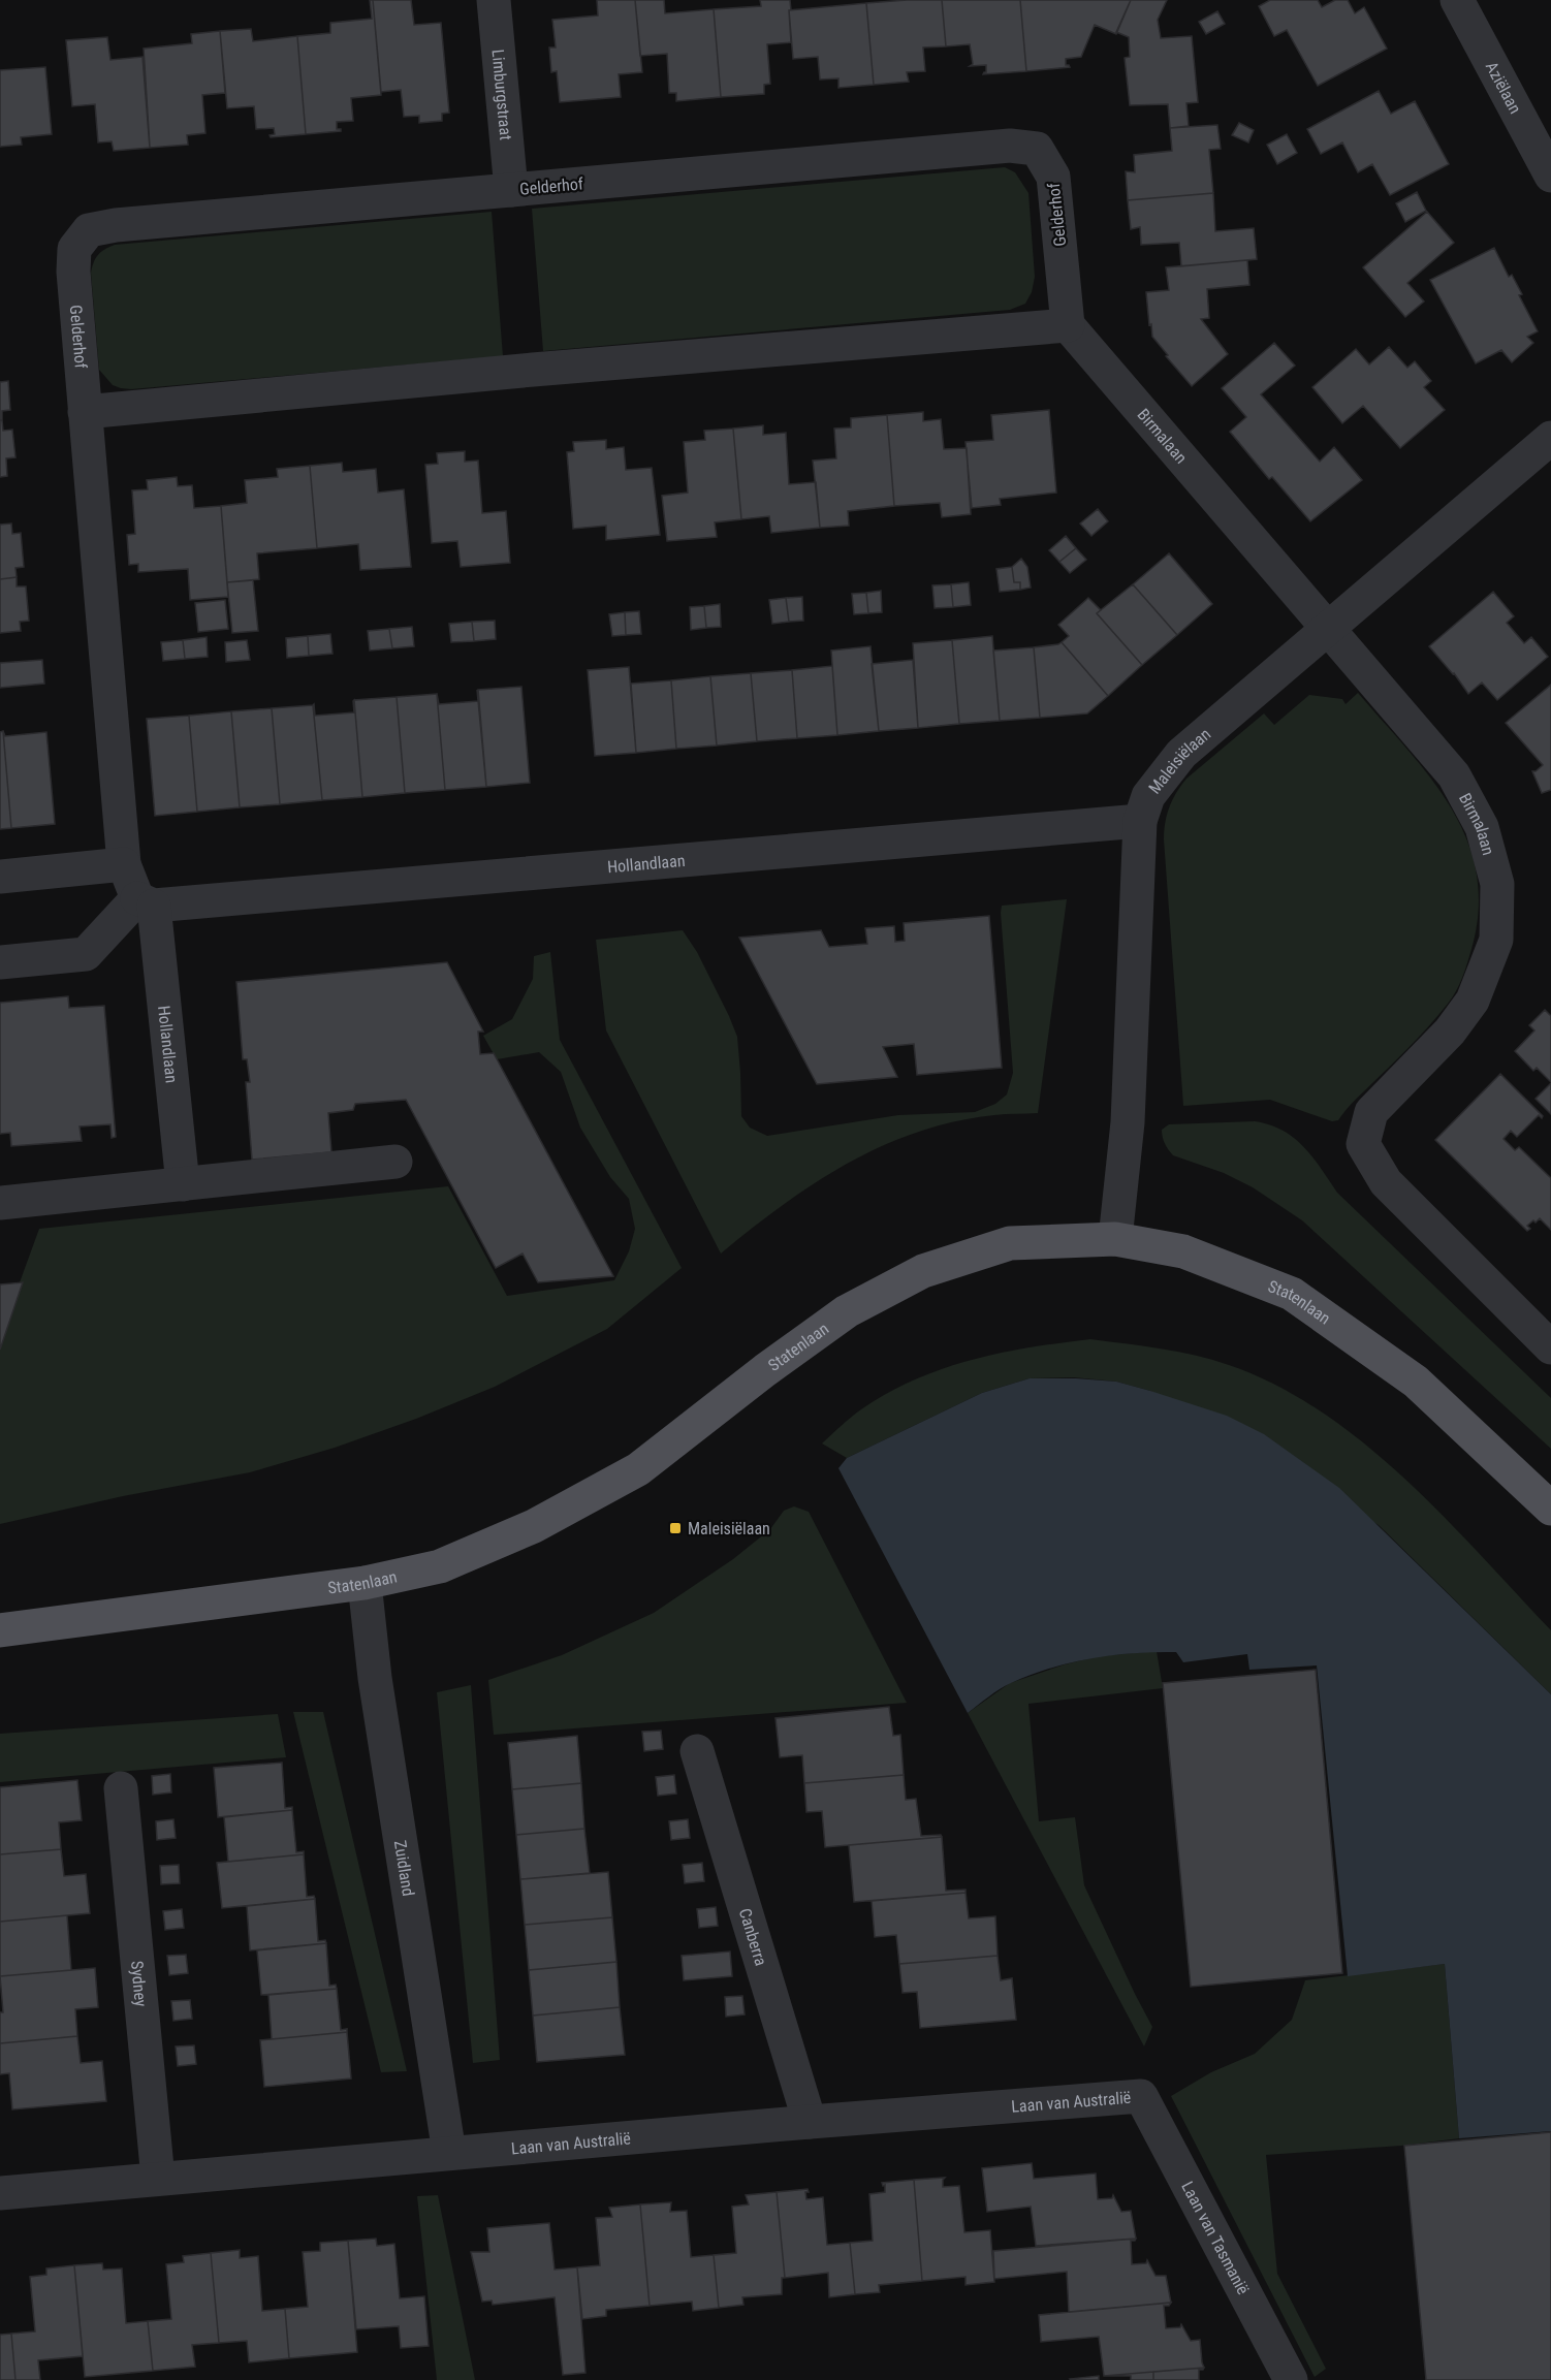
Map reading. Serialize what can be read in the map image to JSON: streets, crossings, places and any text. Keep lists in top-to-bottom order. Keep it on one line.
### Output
{"streets":{"main road":["Statenlaan"],"street":["Aziëlaan","Limburgstraat","Gelderhof","Birmalaan","Maleisiëlaan","Hollandlaan","Zuidland","Canberra","Sydney","Laan van Australië","Laan van Tasmanië"]},"crossings":[["Limburgstraat","Gelderhof"],["Gelderhof","Birmalaan"],["Gelderhof","Hollandlaan"],["Birmalaan","Maleisiëlaan"],["Maleisiëlaan","Hollandlaan"],["Maleisiëlaan","Statenlaan"],["Statenlaan","Zuidland"],["Zuidland","Laan van Australië"],["Canberra","Laan van Australië"],["Sydney","Laan van Australië"],["Laan van Australië","Laan van Tasmanië"]],"places":{"transit":["Maleisiëlaan"]}}
